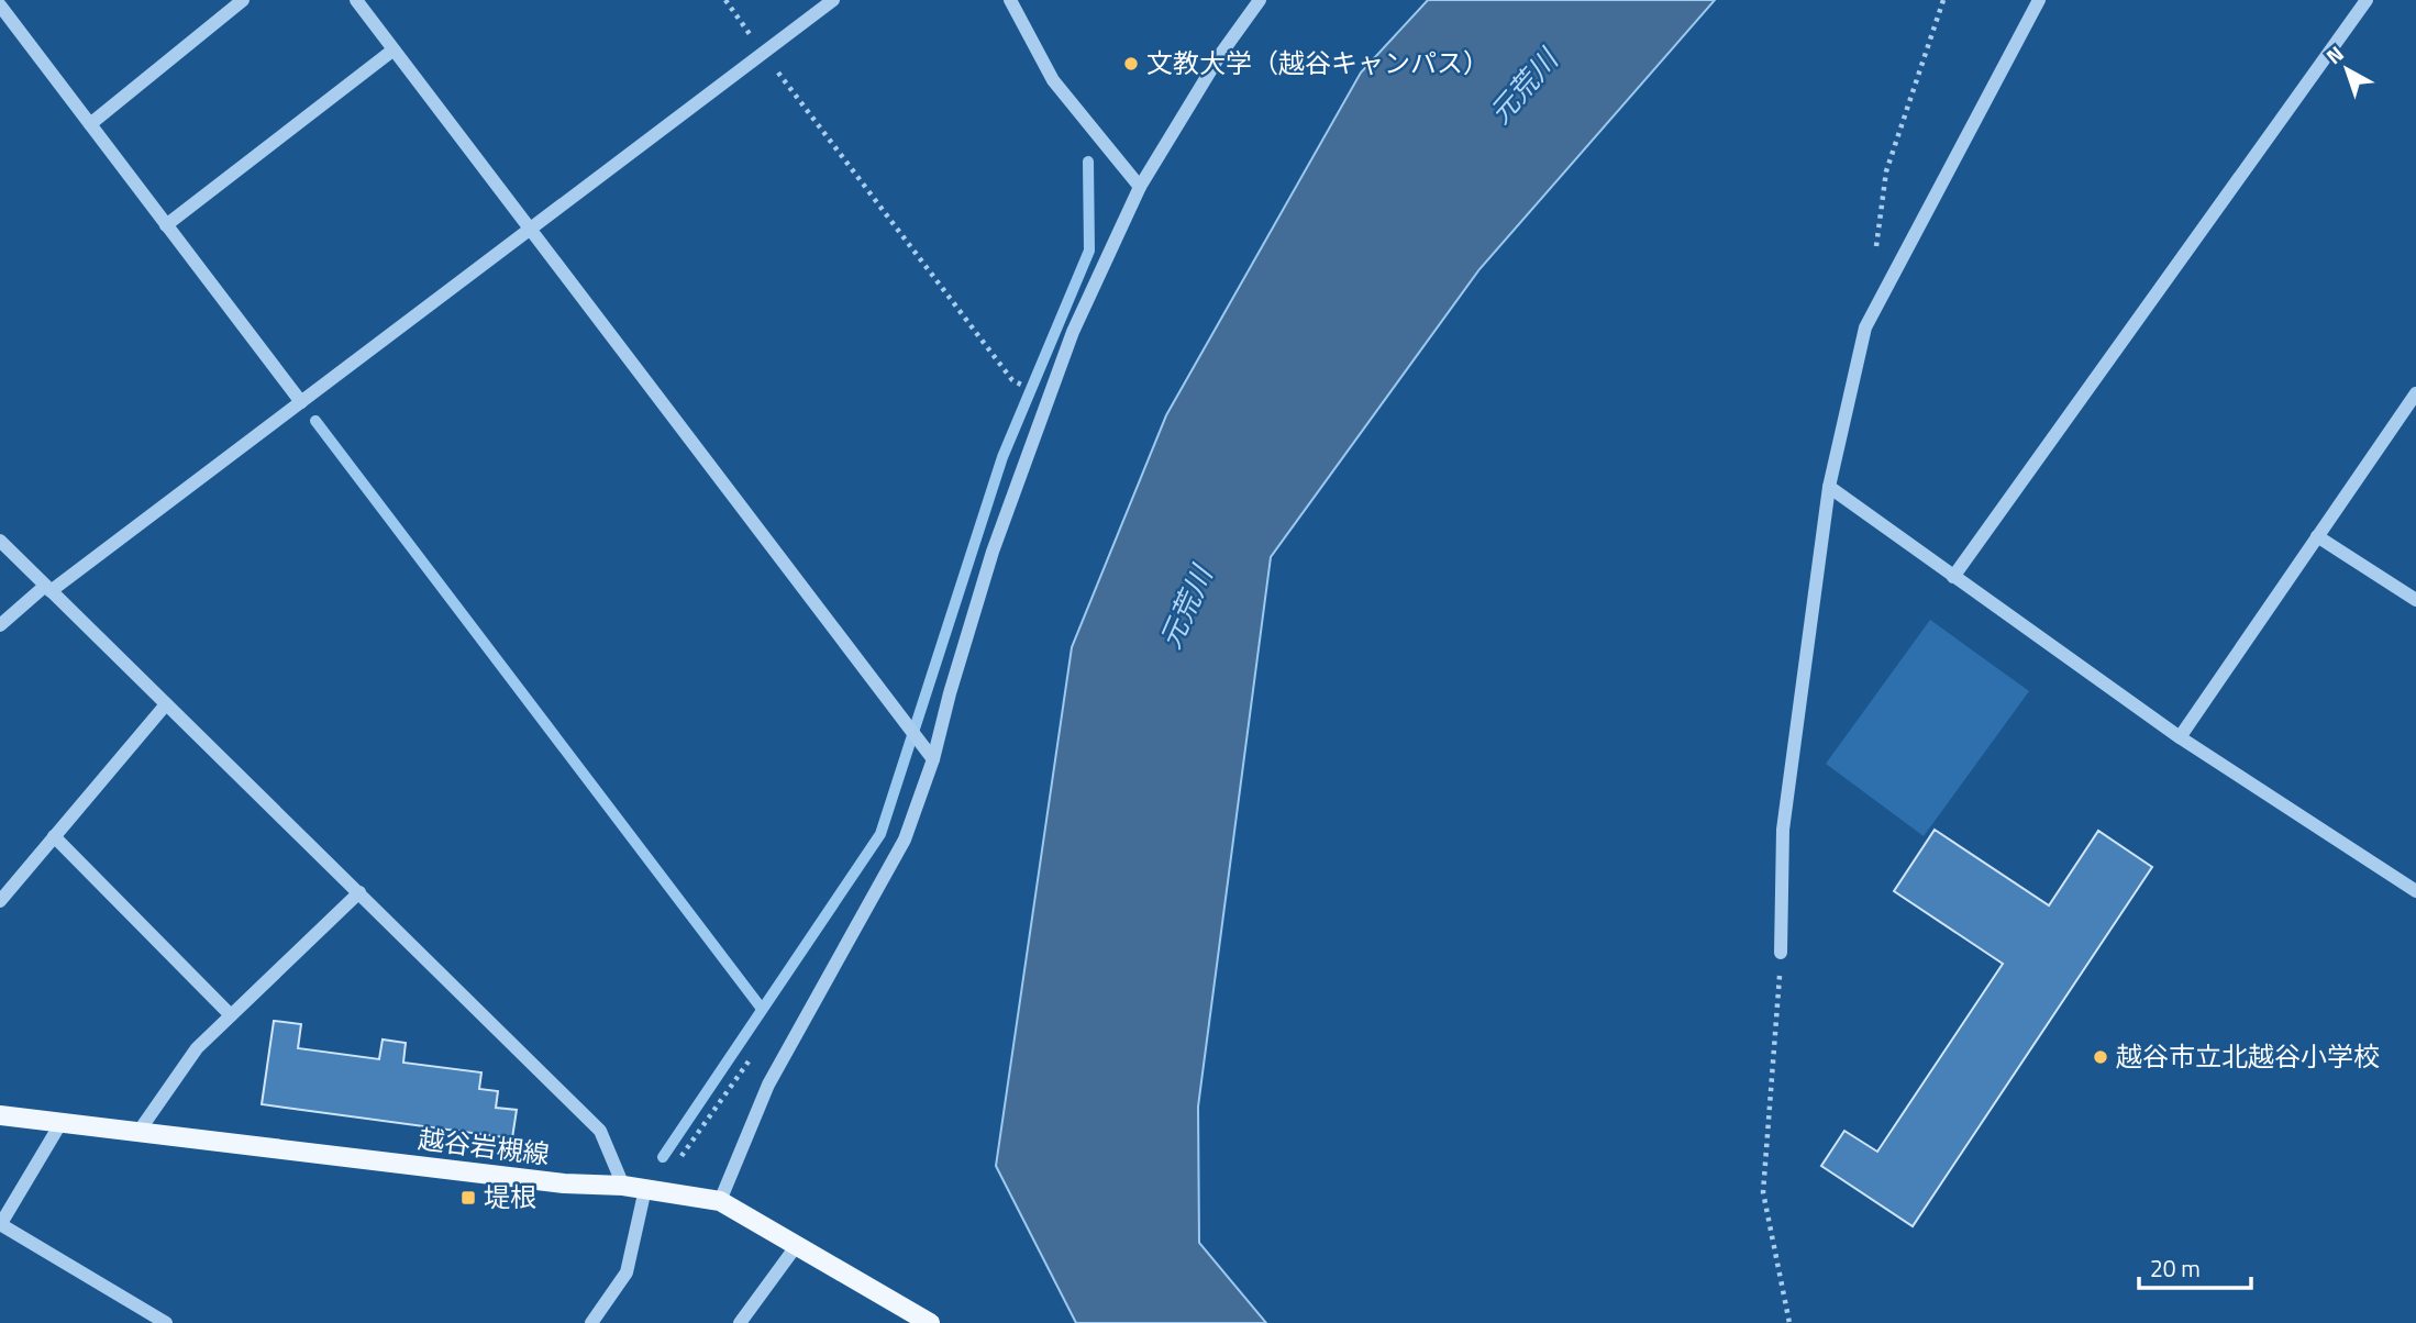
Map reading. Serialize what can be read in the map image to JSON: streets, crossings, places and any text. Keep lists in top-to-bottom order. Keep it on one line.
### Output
{"streets":{"main road":["越谷岩槻線"]},"water":["元荒川"],"places":{"other":["文教大学（越谷キャンパス）","越谷市立北越谷小学校"],"transit":["堤根"]},"scale_bar":"20 m","north":"top left"}
